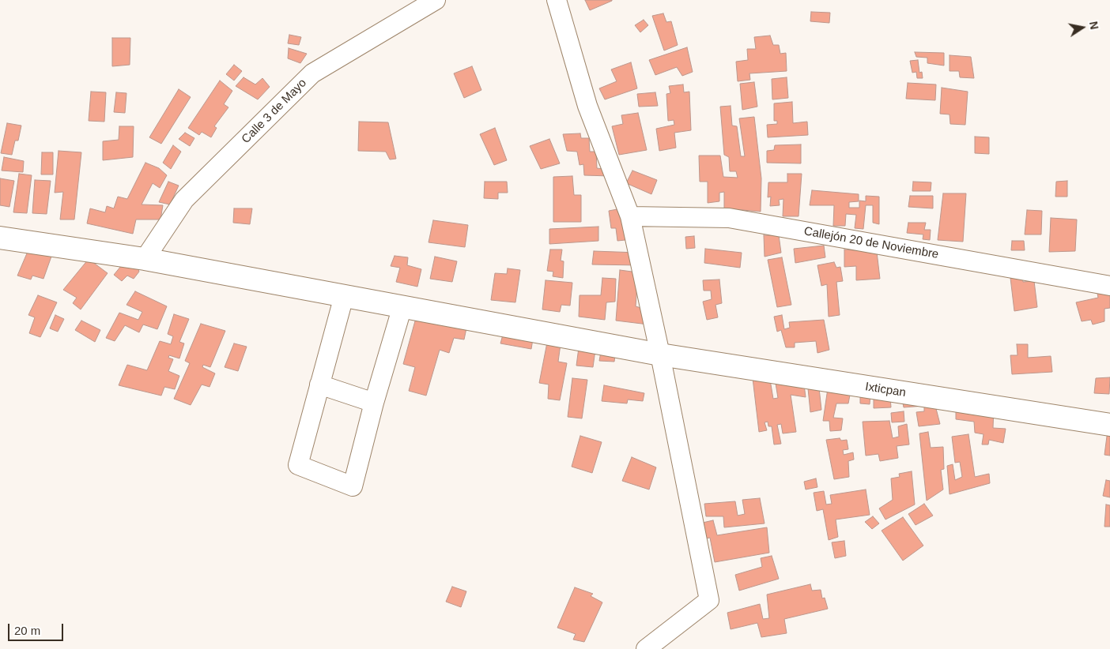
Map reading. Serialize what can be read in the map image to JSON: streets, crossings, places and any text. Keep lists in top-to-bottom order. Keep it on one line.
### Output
{"streets":{"main road":["Ixticpan"],"street":["Calle 3 de Mayo","Callejón 20 de Noviembre"]},"crossings":[["Calle 3 de Mayo","Ixticpan"]],"scale_bar":"20 m","north":"right"}
